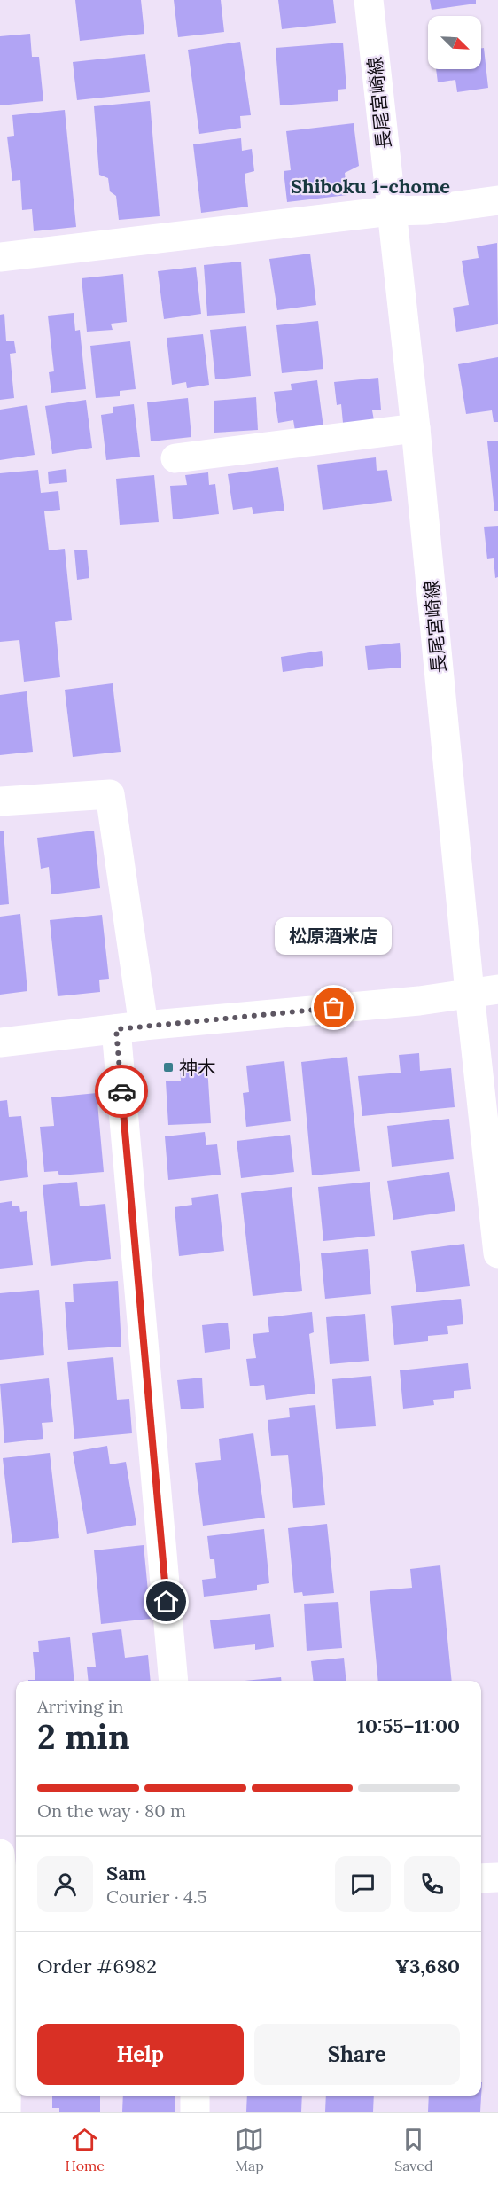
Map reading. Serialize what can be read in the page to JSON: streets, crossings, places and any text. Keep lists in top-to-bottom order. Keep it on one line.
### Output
{"streets":{"street":["長尾宮崎線"]},"districts":["Shiboku 1-chome"],"places":{"other":["松原酒米店"],"transit":["神木"]},"north":"bottom right","page":{"bubble":"松原酒米店","heading":["2 min","Arriving in","10:55–11:00"],"panel":["Sam","Courier · 4.5","Order #6982","¥3,680"],"bar":"On the way · 80 m","buttons":["Help","Share"],"tabs":["Home","Map","Saved"]}}
